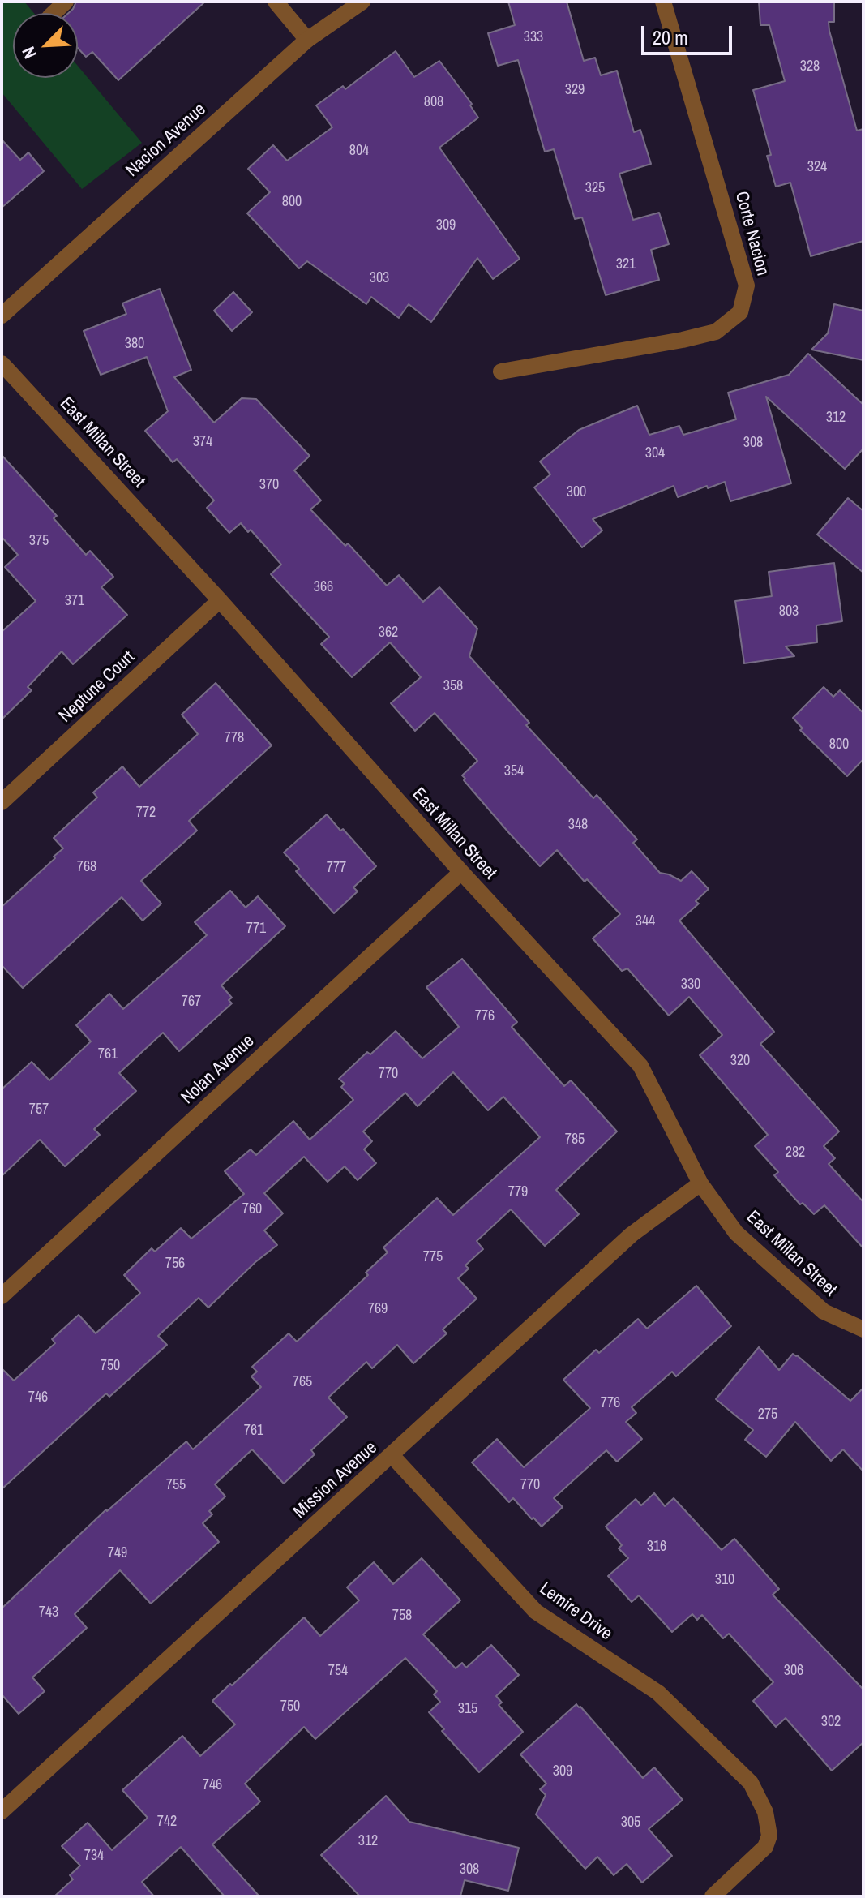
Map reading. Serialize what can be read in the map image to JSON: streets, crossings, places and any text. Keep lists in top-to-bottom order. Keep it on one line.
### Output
{"streets":{"street":["Nacion Avenue","Corte Nacion","East Millan Street","Neptune Court","Nolan Avenue","Mission Avenue","Lemire Drive"]},"crossings":[["East Millan Street","Neptune Court"],["East Millan Street","Nolan Avenue"],["East Millan Street","Mission Avenue"],["Mission Avenue","Lemire Drive"]],"house_numbers":["333","328","329","808","804","324","325","800","309","321","303","380","312","374","308","304","370","300","375","366","371","803","362","358","778","800","354","772","348","768","777","344","771","330","767","776","761","320","770","757","785","282","779","760","775","756","769","750","765","746","776","275","761","755","770","316","749","310","743","758","754","306","750","315","302","309","746","742","305","312","734","308"],"scale_bar":"20 m","north":"bottom left"}
